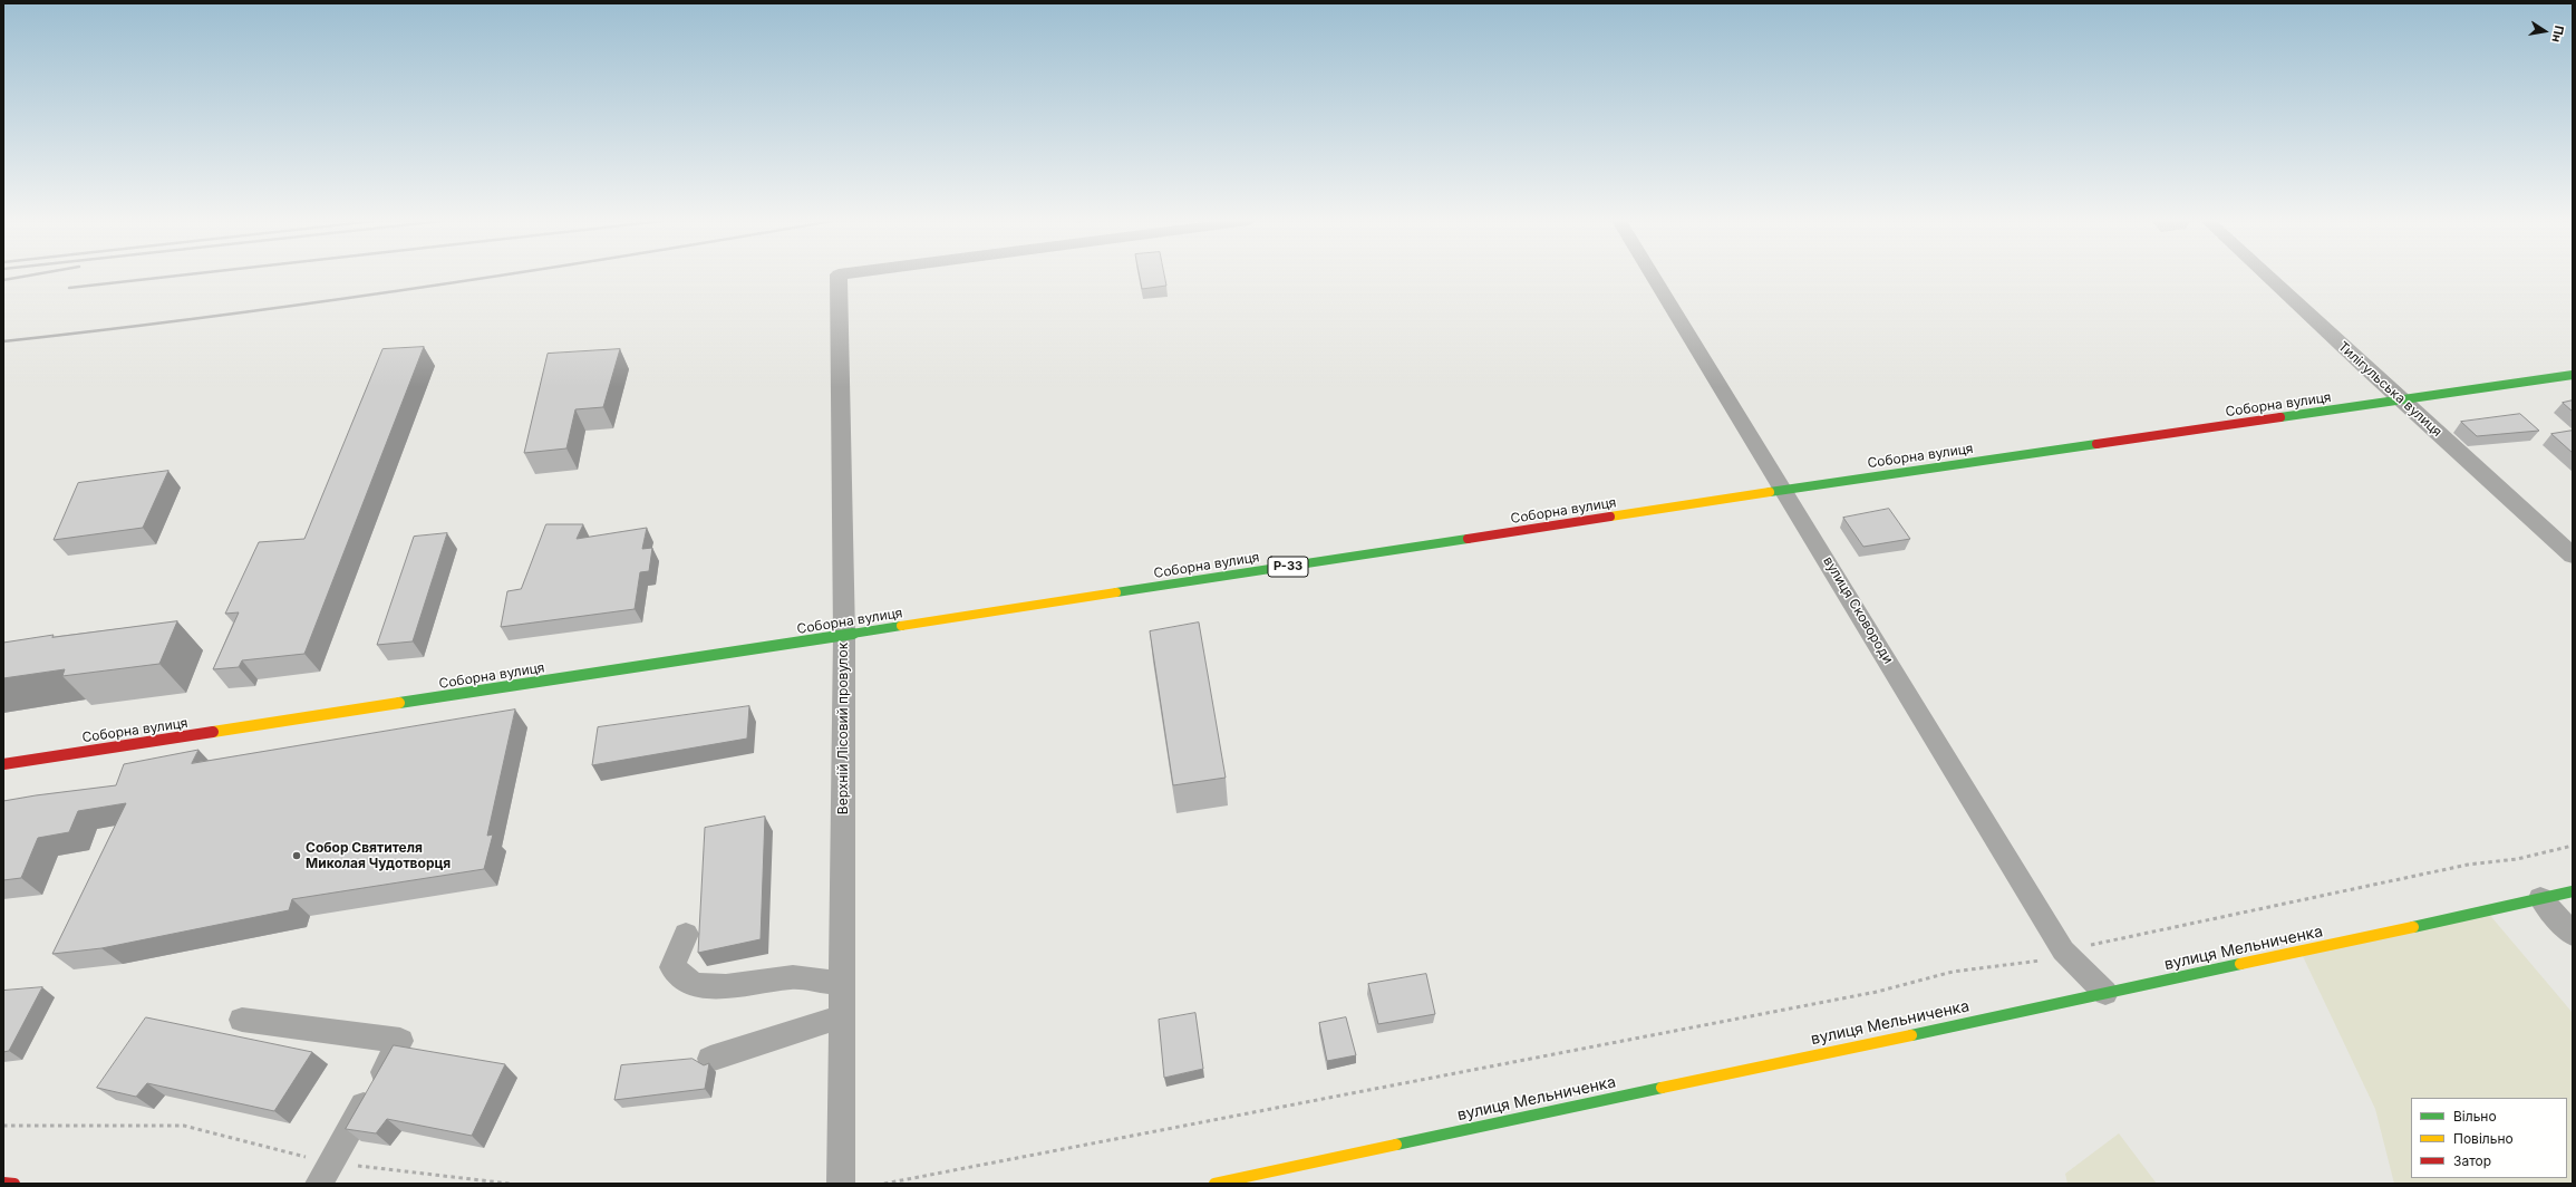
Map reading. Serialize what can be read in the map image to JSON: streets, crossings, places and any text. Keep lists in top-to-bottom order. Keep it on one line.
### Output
{"streets":{"main road":["Соборна вулиця","Р-33","вулиця Мельниченка"],"street":["Тилігульська вулиця","вулиця Сковороди","Верхній Лісовий провулок"]},"crossings":[["Тилігульська вулиця","Соборна вулиця"],["Соборна вулиця","вулиця Сковороди"],["Соборна вулиця","Верхній Лісовий провулок"],["вулиця Сковороди","вулиця Мельниченка"]],"places":["Собор Святителя Миколая Чудотворця"],"legend":["Вільно","Повільно","Затор"],"north":"right"}
